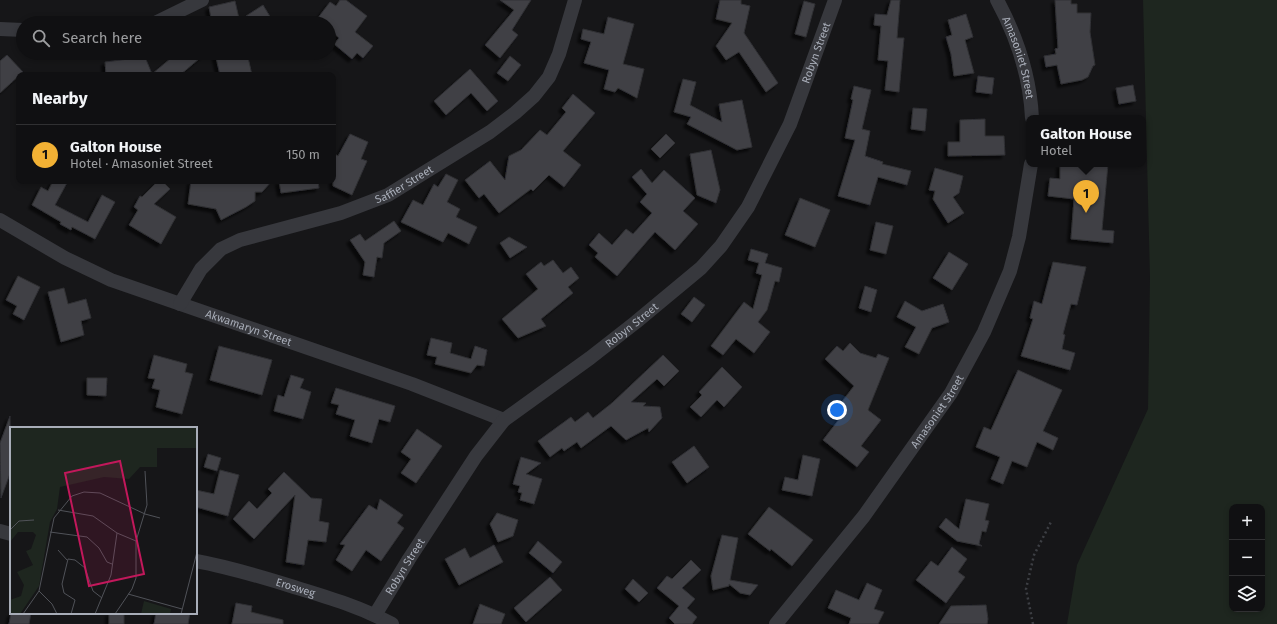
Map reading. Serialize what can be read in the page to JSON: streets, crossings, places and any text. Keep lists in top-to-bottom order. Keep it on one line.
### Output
{"streets":{"street":["Robyn Street","Amasoniet Street","Saffier Street","Akwamaryn Street","Erosweg"]},"crossings":[["Robyn Street","Akwamaryn Street"],["Robyn Street","Erosweg"],["Saffier Street","Akwamaryn Street"]],"page":{"search":"Search here","heading":"Nearby","popup":["Galton House","Hotel"],"list":[{"mark":"1","name":"Galton House","note":"Hotel · Amasoniet Street","value":"150 m"}],"pins":"1","map_buttons":["+","−"]}}
